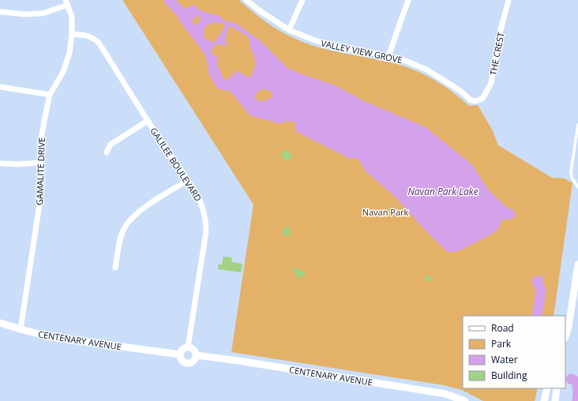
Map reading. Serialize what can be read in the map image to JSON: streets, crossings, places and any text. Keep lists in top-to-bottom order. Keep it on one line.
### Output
{"streets":{"street":["VALLEY VIEW GROVE","THE CREST","GALILEE BOULEVARD","GAMALITE DRIVE","CENTENARY AVENUE"]},"crossings":[["VALLEY VIEW GROVE","THE CREST"],["GALILEE BOULEVARD","GAMALITE DRIVE"],["GALILEE BOULEVARD","CENTENARY AVENUE"],["GAMALITE DRIVE","CENTENARY AVENUE"]],"water":["Navan Park Lake"],"parks":["Navan Park"],"legend":["Road","Park","Water","Building"]}
